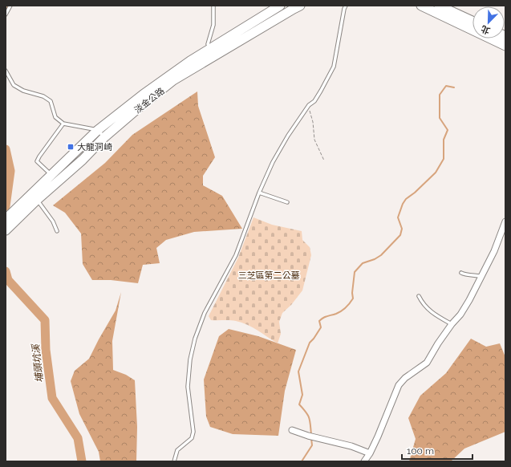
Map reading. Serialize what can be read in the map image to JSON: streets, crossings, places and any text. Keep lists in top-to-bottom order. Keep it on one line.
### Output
{"streets":{"main road":["淡金公路"]},"water":["埔頭坑溪"],"parks":["三芝區第二公墓"],"places":{"transit":["大龍洞崎"]},"scale_bar":"100 m","north":"bottom left"}
